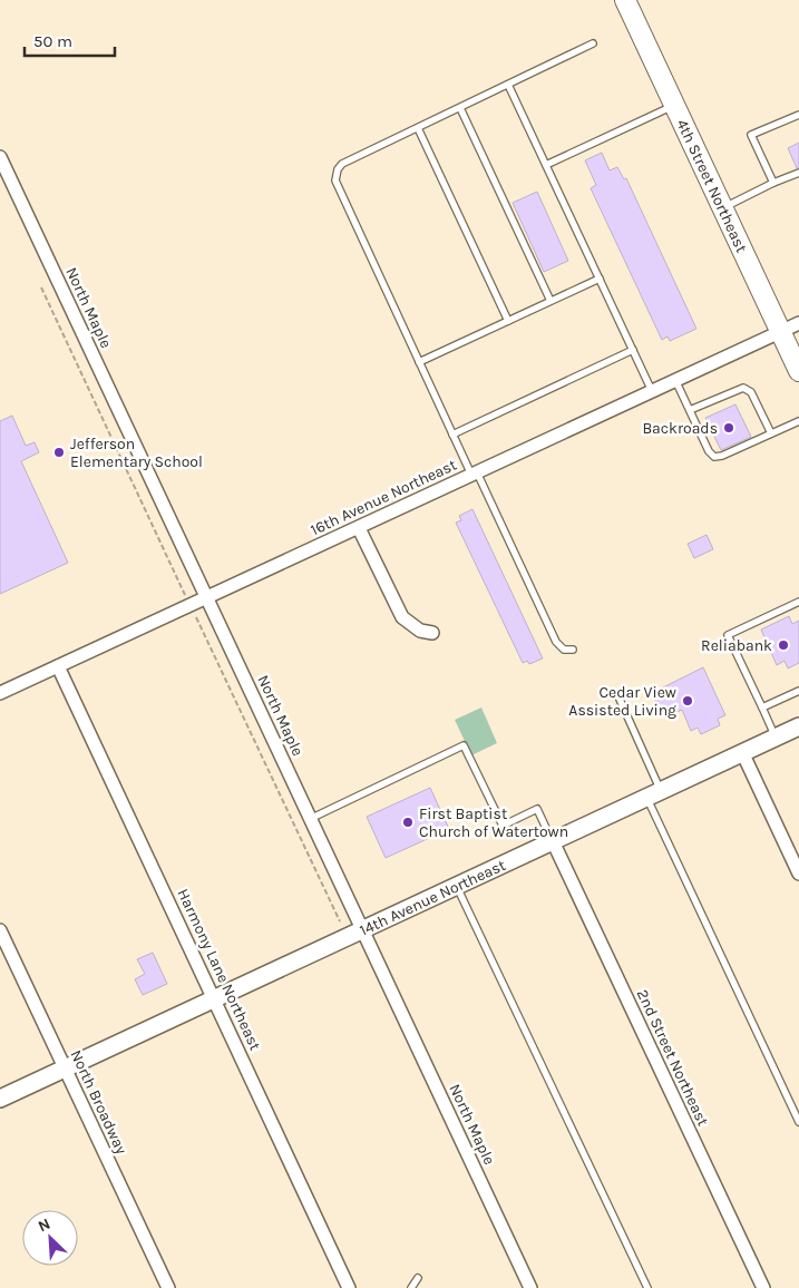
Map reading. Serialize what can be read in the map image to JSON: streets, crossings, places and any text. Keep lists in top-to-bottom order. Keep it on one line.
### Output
{"streets":{"main road":["4th Street Northeast","14th Avenue Northeast"],"street":["North Maple","16th Avenue Northeast","Harmony Lane Northeast","2nd Street Northeast","North Broadway"]},"crossings":[["4th Street Northeast","16th Avenue Northeast"],["North Maple","16th Avenue Northeast"],["North Maple","14th Avenue Northeast"],["16th Avenue Northeast","Harmony Lane Northeast"],["14th Avenue Northeast","Harmony Lane Northeast"],["14th Avenue Northeast","2nd Street Northeast"],["14th Avenue Northeast","North Broadway"]],"places":["Backroads","Jefferson Elementary School","Reliabank","Cedar View Assisted Living","First Baptist Church of Watertown"],"scale_bar":"50 m","north":"top left"}
